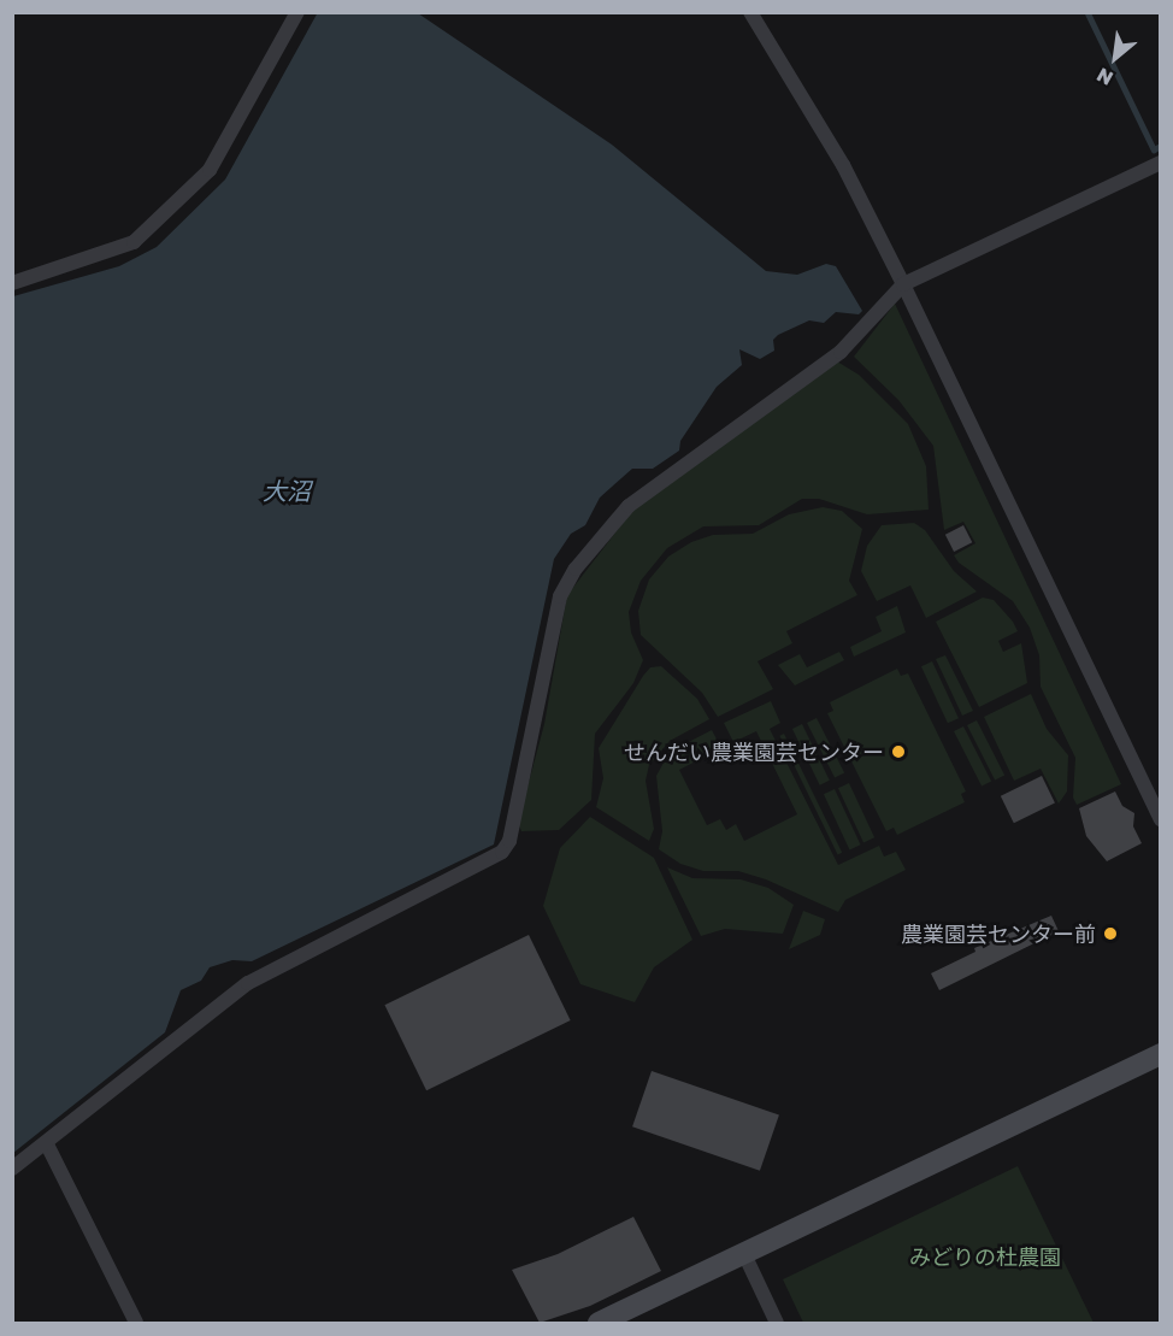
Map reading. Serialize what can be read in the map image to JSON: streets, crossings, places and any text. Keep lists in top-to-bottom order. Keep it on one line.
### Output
{"water":["大沼"],"parks":["みどりの杜農園"],"places":["せんだい農業園芸センター","農業園芸センター前"],"north":"bottom left"}
